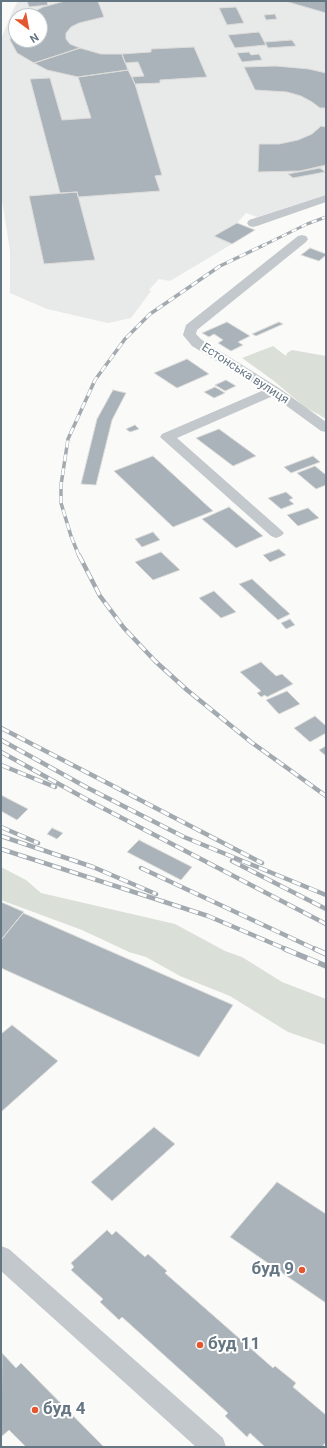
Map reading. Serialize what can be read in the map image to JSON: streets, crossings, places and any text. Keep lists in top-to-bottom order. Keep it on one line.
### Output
{"streets":{"street":["Естонська вулиця"]},"places":["буд 9","буд 11","буд 4"],"north":"bottom right"}
